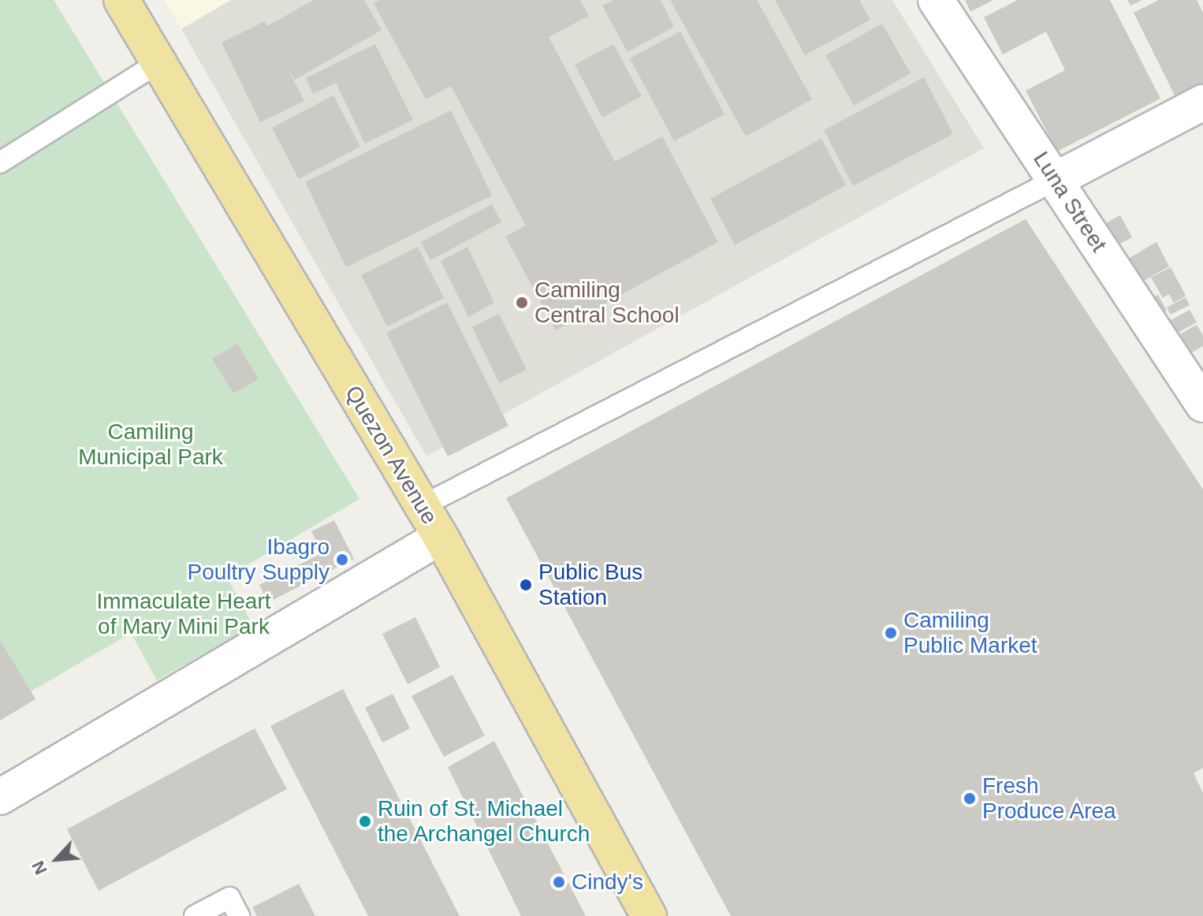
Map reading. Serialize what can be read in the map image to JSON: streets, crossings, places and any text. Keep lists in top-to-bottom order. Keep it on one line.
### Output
{"streets":{"highway":["Quezon Avenue"],"street":["Luna Street"]},"parks":["Camiling Municipal Park","Immaculate Heart of Mary Mini Park"],"places":["Camiling Central School","Ibagro Poultry Supply","Public Bus Station","Camiling Public Market","Fresh Produce Area","Ruin of St. Michael the Archangel Church","Cindy's"],"north":"bottom left"}
